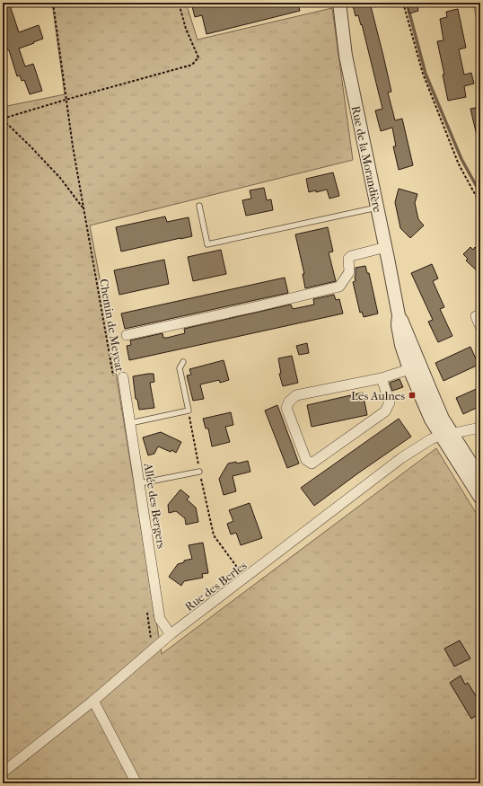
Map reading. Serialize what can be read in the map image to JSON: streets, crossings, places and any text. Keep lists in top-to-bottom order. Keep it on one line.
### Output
{"streets":{"street":["Rue de la Morandière","Allée des Bergers","Rue des Berles"],"path":["Chemin de Meycat"]},"crossings":[["Rue de la Morandière","Rue des Berles"],["Chemin de Meycat","Allée des Bergers"],["Allée des Bergers","Rue des Berles"]],"places":{"transit":["Les Aulnes"]}}
